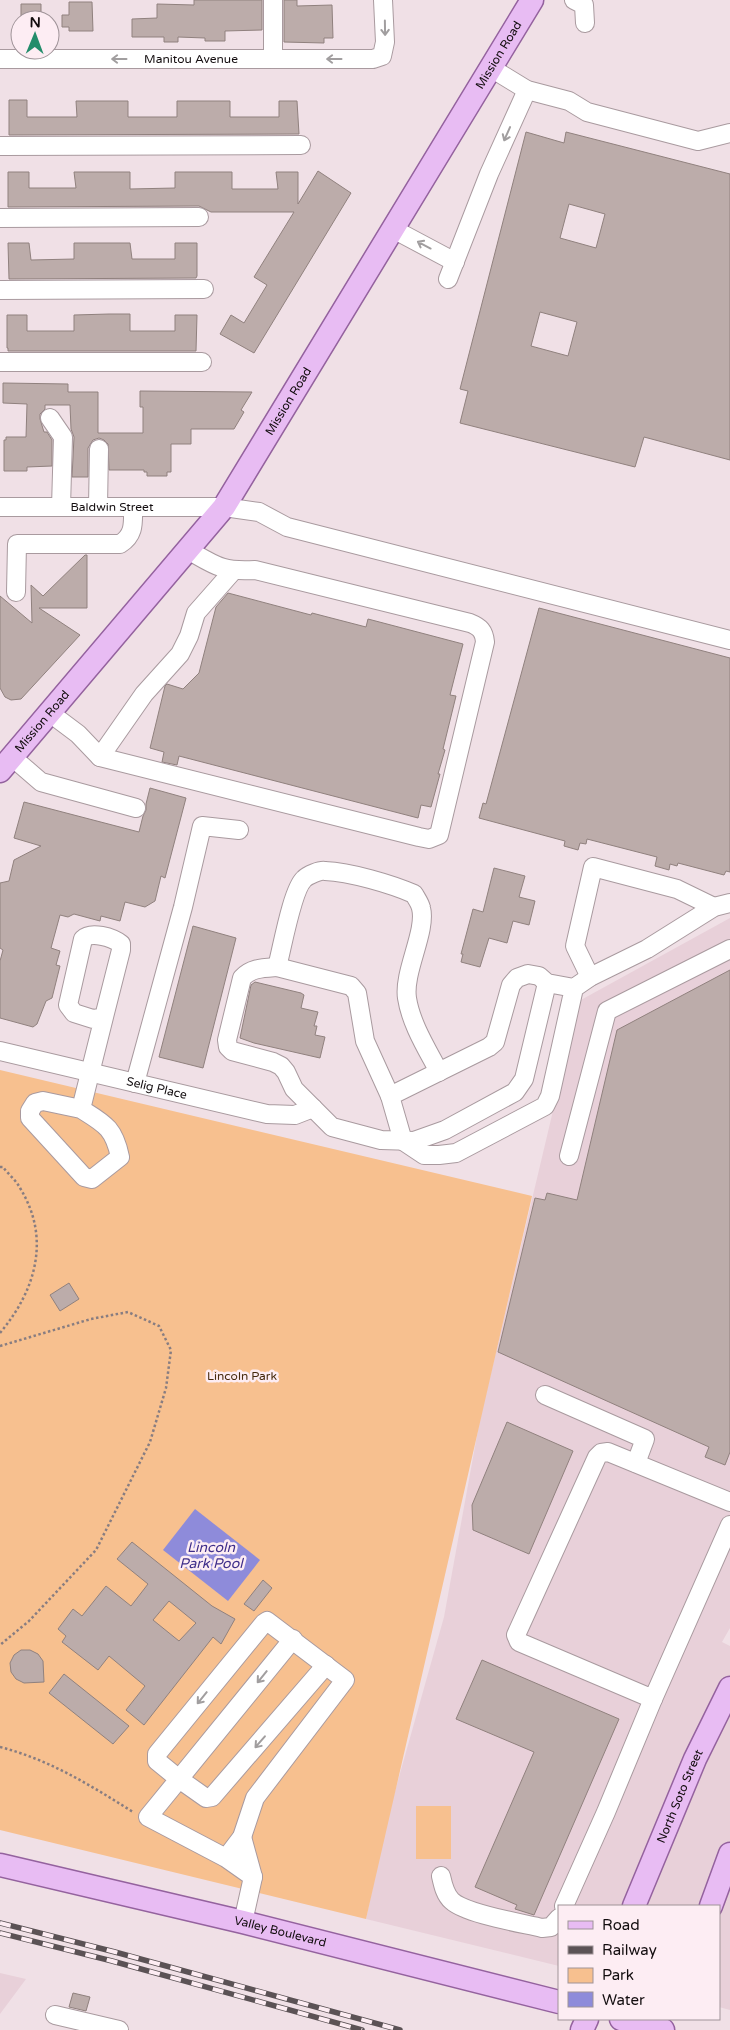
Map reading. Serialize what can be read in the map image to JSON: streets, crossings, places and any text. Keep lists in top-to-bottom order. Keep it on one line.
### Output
{"streets":{"main road":["Mission Road","North Soto Street","Valley Boulevard"],"street":["Manitou Avenue","Baldwin Street","Selig Place"]},"crossings":[["Mission Road","Baldwin Street"]],"water":["Lincoln Park Pool"],"parks":["Lincoln Park"],"legend":["Road","Railway","Park","Water"],"north":"top"}
